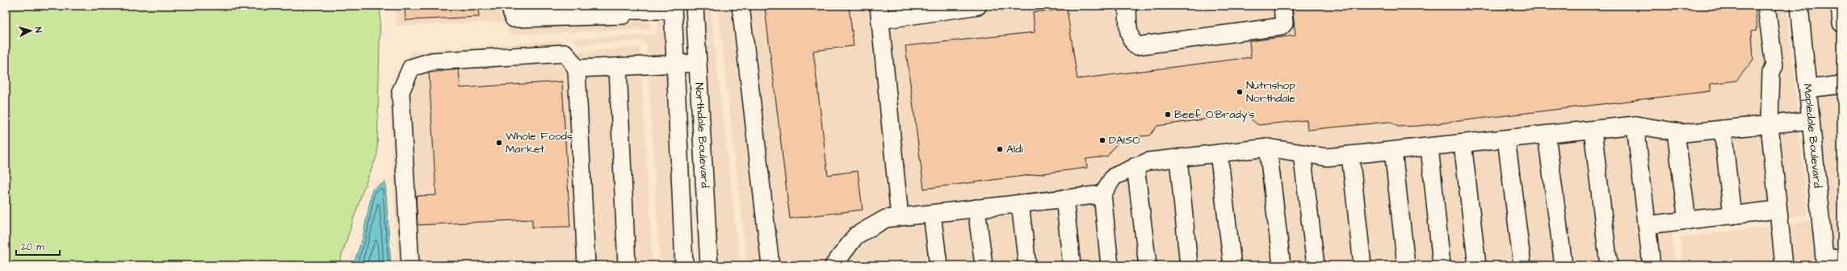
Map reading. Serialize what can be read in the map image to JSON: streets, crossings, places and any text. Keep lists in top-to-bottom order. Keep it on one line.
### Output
{"streets":{"street":["Northdale Boulevard","Mapledale Boulevard"]},"places":["Nutrishop Northdale","Beef O'Brady's","DAISO","Whole Foods Market","Aldi"],"scale_bar":"20 m","north":"right"}
